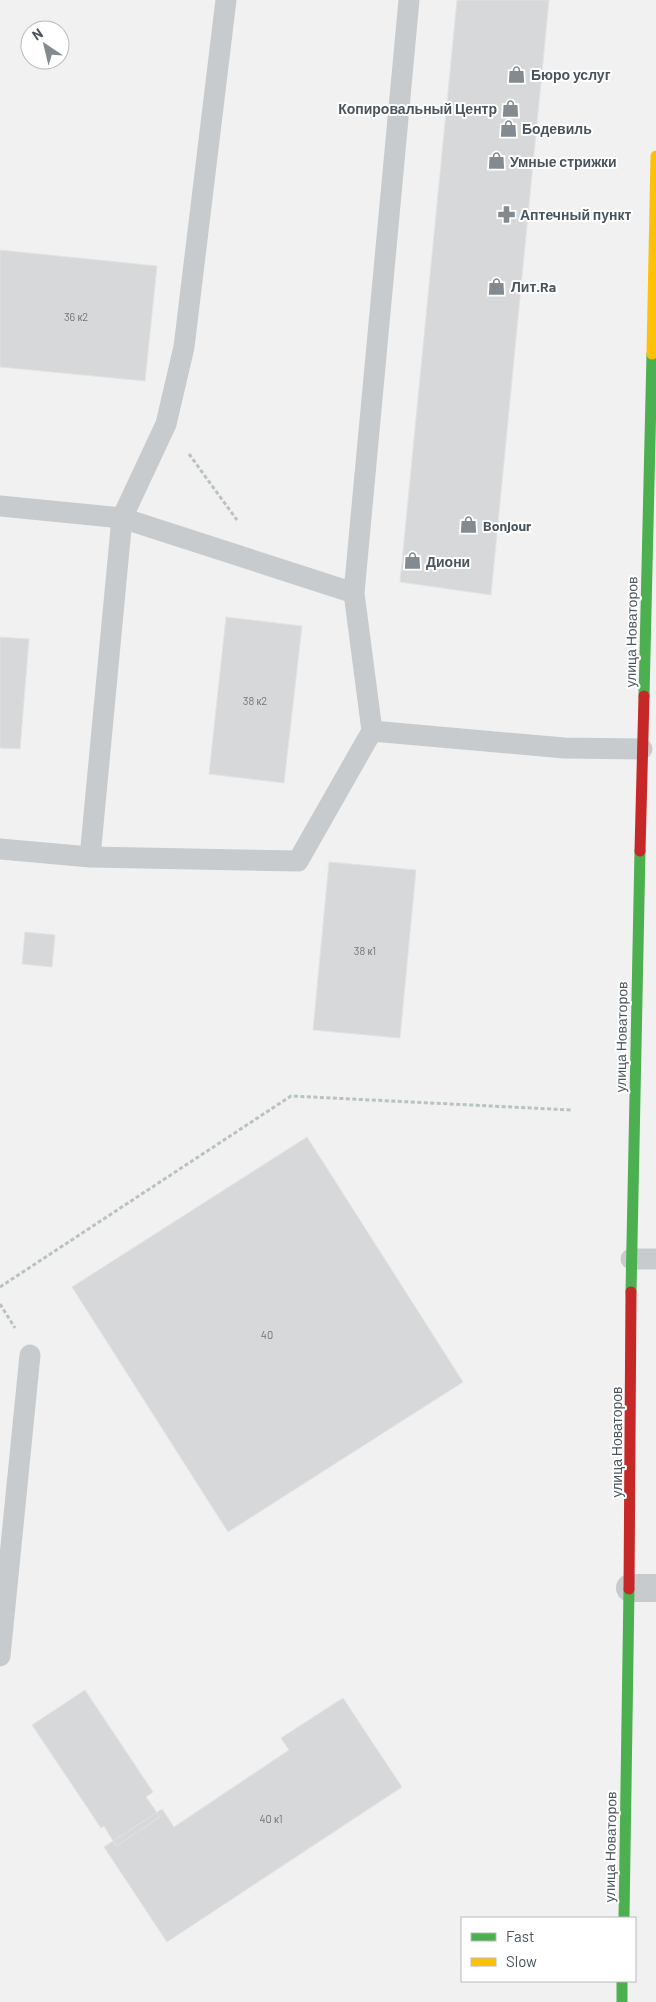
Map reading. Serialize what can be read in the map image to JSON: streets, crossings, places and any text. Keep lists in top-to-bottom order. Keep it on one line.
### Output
{"streets":{"street":["улица Новаторов"]},"places":{"shop":["Бюро услуг","Копировальный Центр","Бодевиль","Умные стрижки","Лит.Ra","Bonjour","Диони"],"pharmacy":["Аптечный пункт"]},"house_numbers":["36 к2","38 к2","38 к1","40","40 к1"],"legend":["Fast","Slow"],"north":"top left"}
